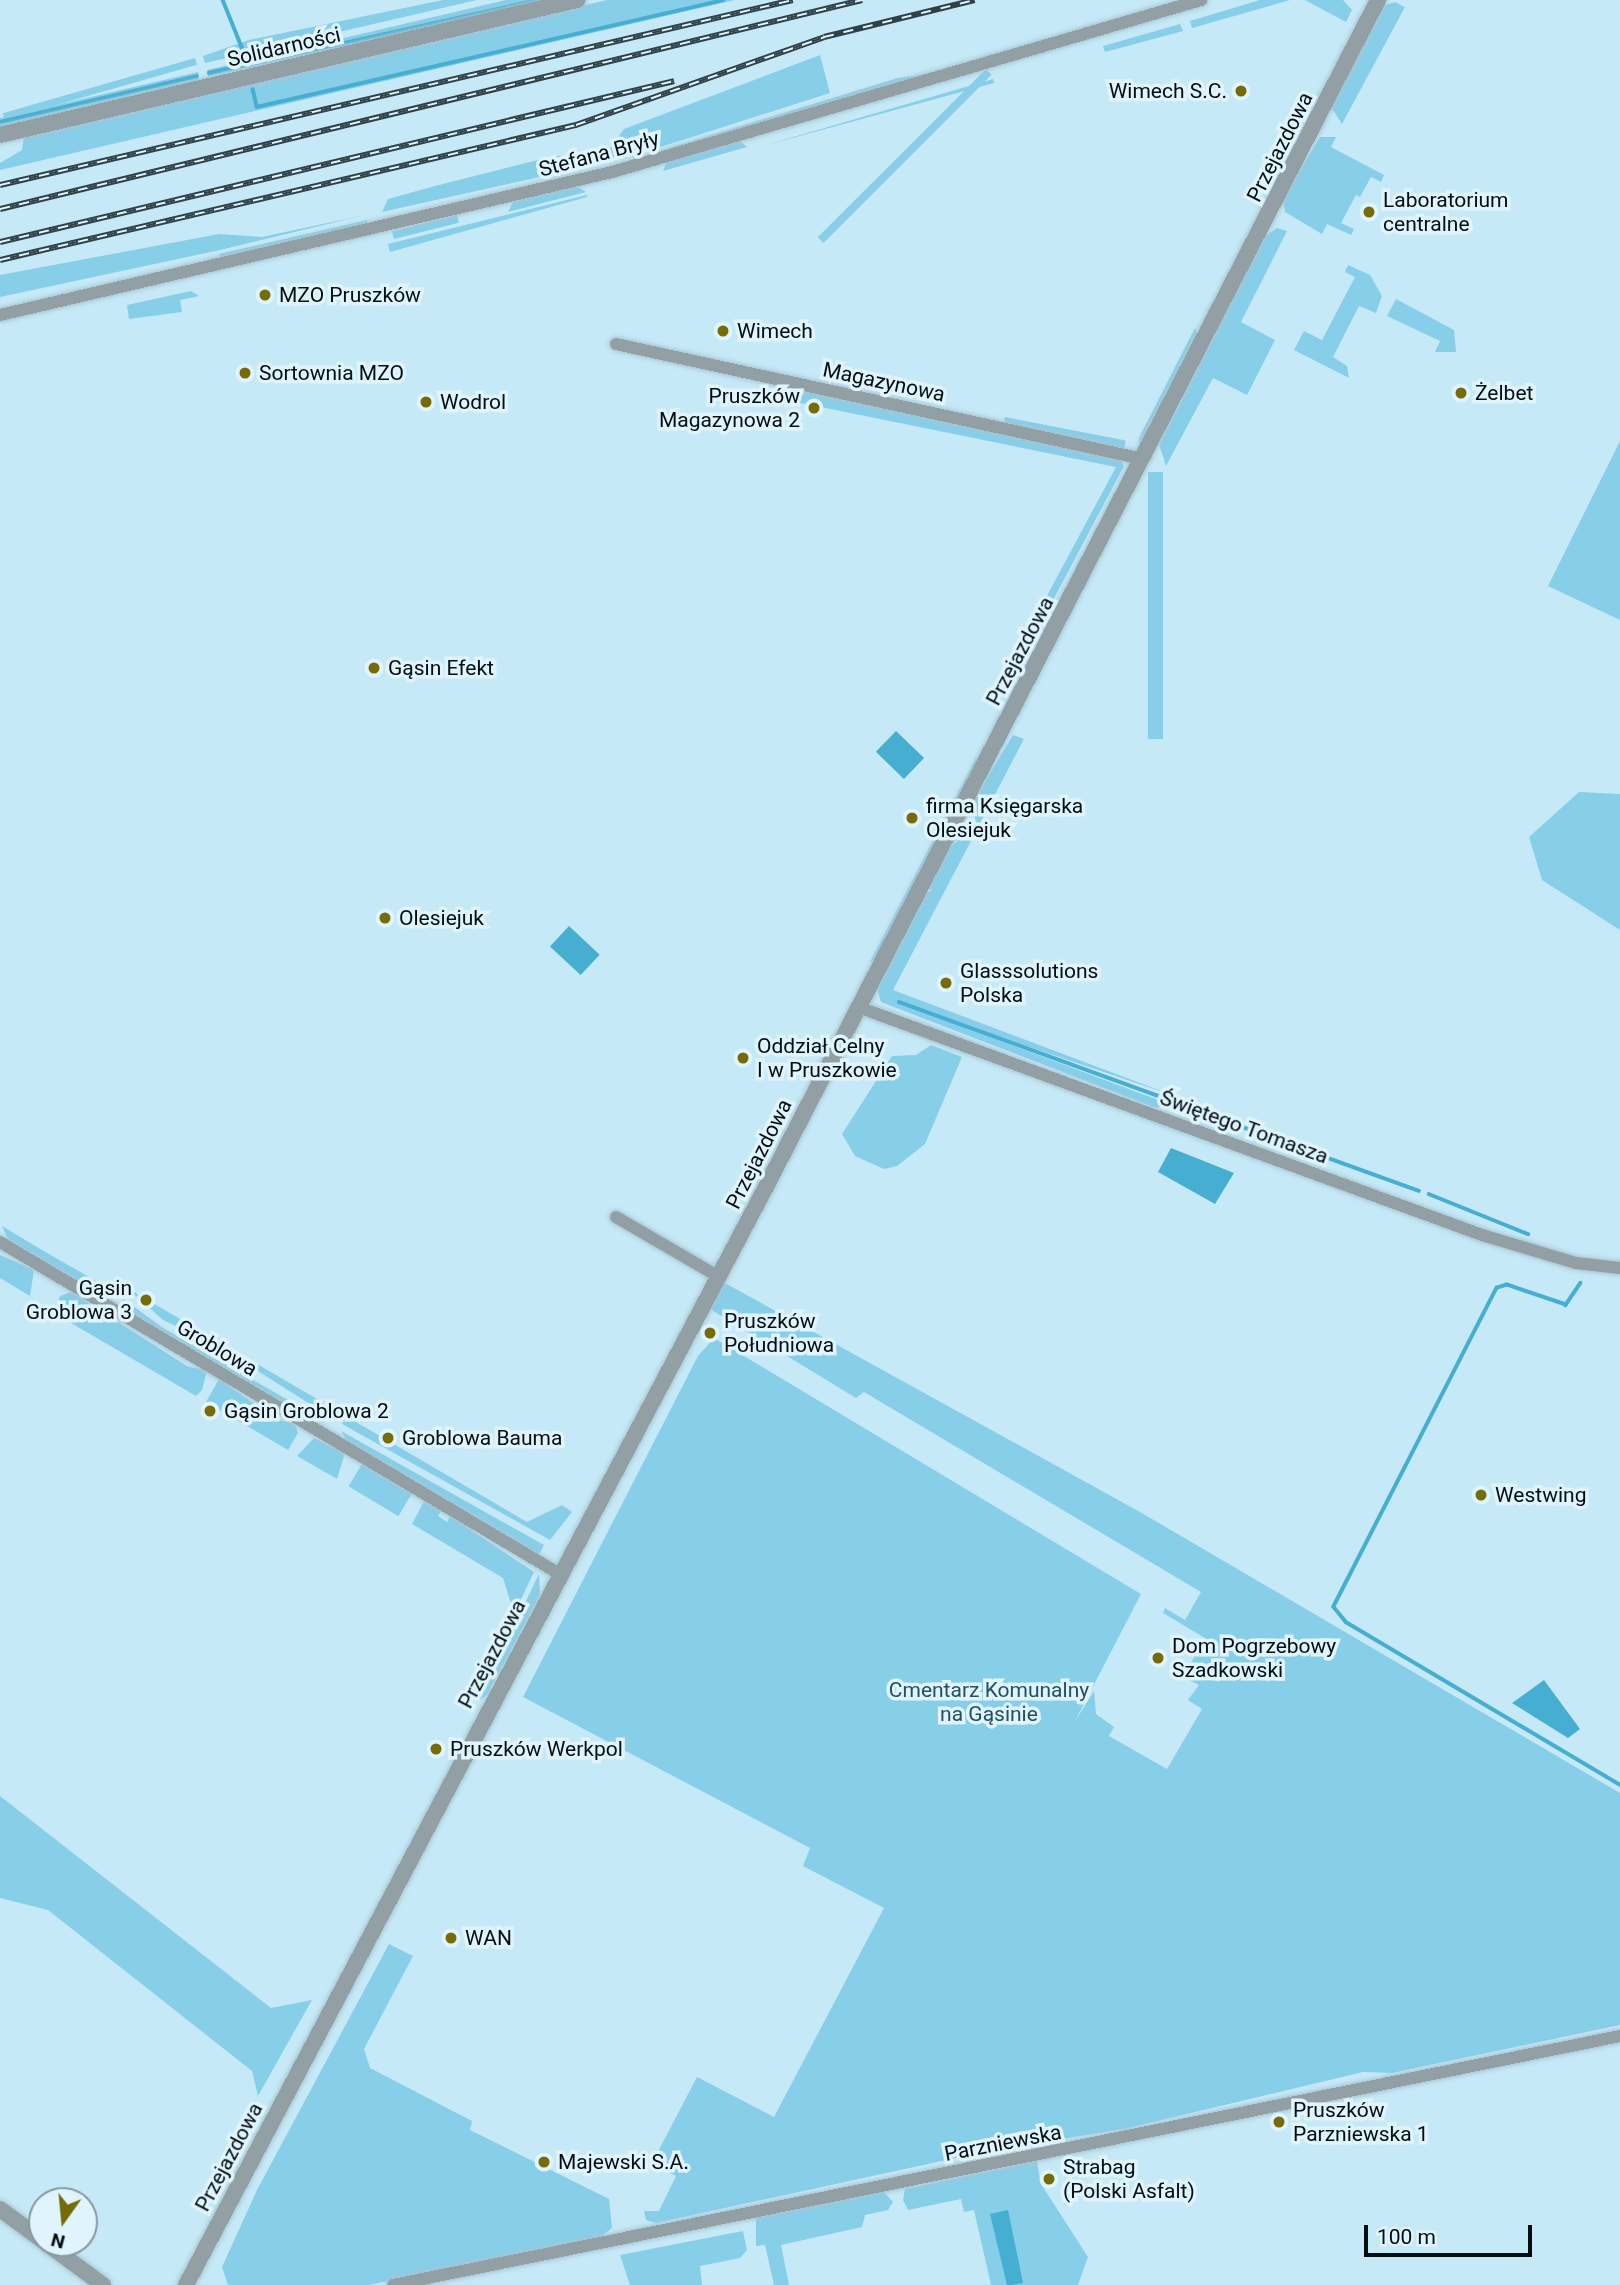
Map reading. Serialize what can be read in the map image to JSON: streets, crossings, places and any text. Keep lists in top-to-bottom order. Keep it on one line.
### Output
{"streets":{"street":["Solidarności","Przejazdowa","Stefana Bryły","Magazynowa","Świętego Tomasza","Groblowa","Parzniewska"]},"crossings":[["Przejazdowa","Magazynowa"],["Przejazdowa","Świętego Tomasza"],["Przejazdowa","Groblowa"]],"parks":["Cmentarz Komunalny na Gąsinie"],"places":["Wimech S.C.","Laboratorium centralne","MZO Pruszków","Wimech","Sortownia MZO","Żelbet","Wodrol","Pruszków Magazynowa 2","Gąsin Efekt","firma Księgarska Olesiejuk","Olesiejuk","Glasssolutions Polska","Oddział Celny I w Pruszkowie","Gąsin Groblowa 3","Pruszków Południowa","Gąsin Groblowa 2","Groblowa Bauma","Westwing","Dom Pogrzebowy Szadkowski","Pruszków Werkpol","WAN","Pruszków Parzniewska 1","Majewski S.A.","Strabag (Polski Asfalt)"],"scale_bar":"100 m","north":"bottom"}
